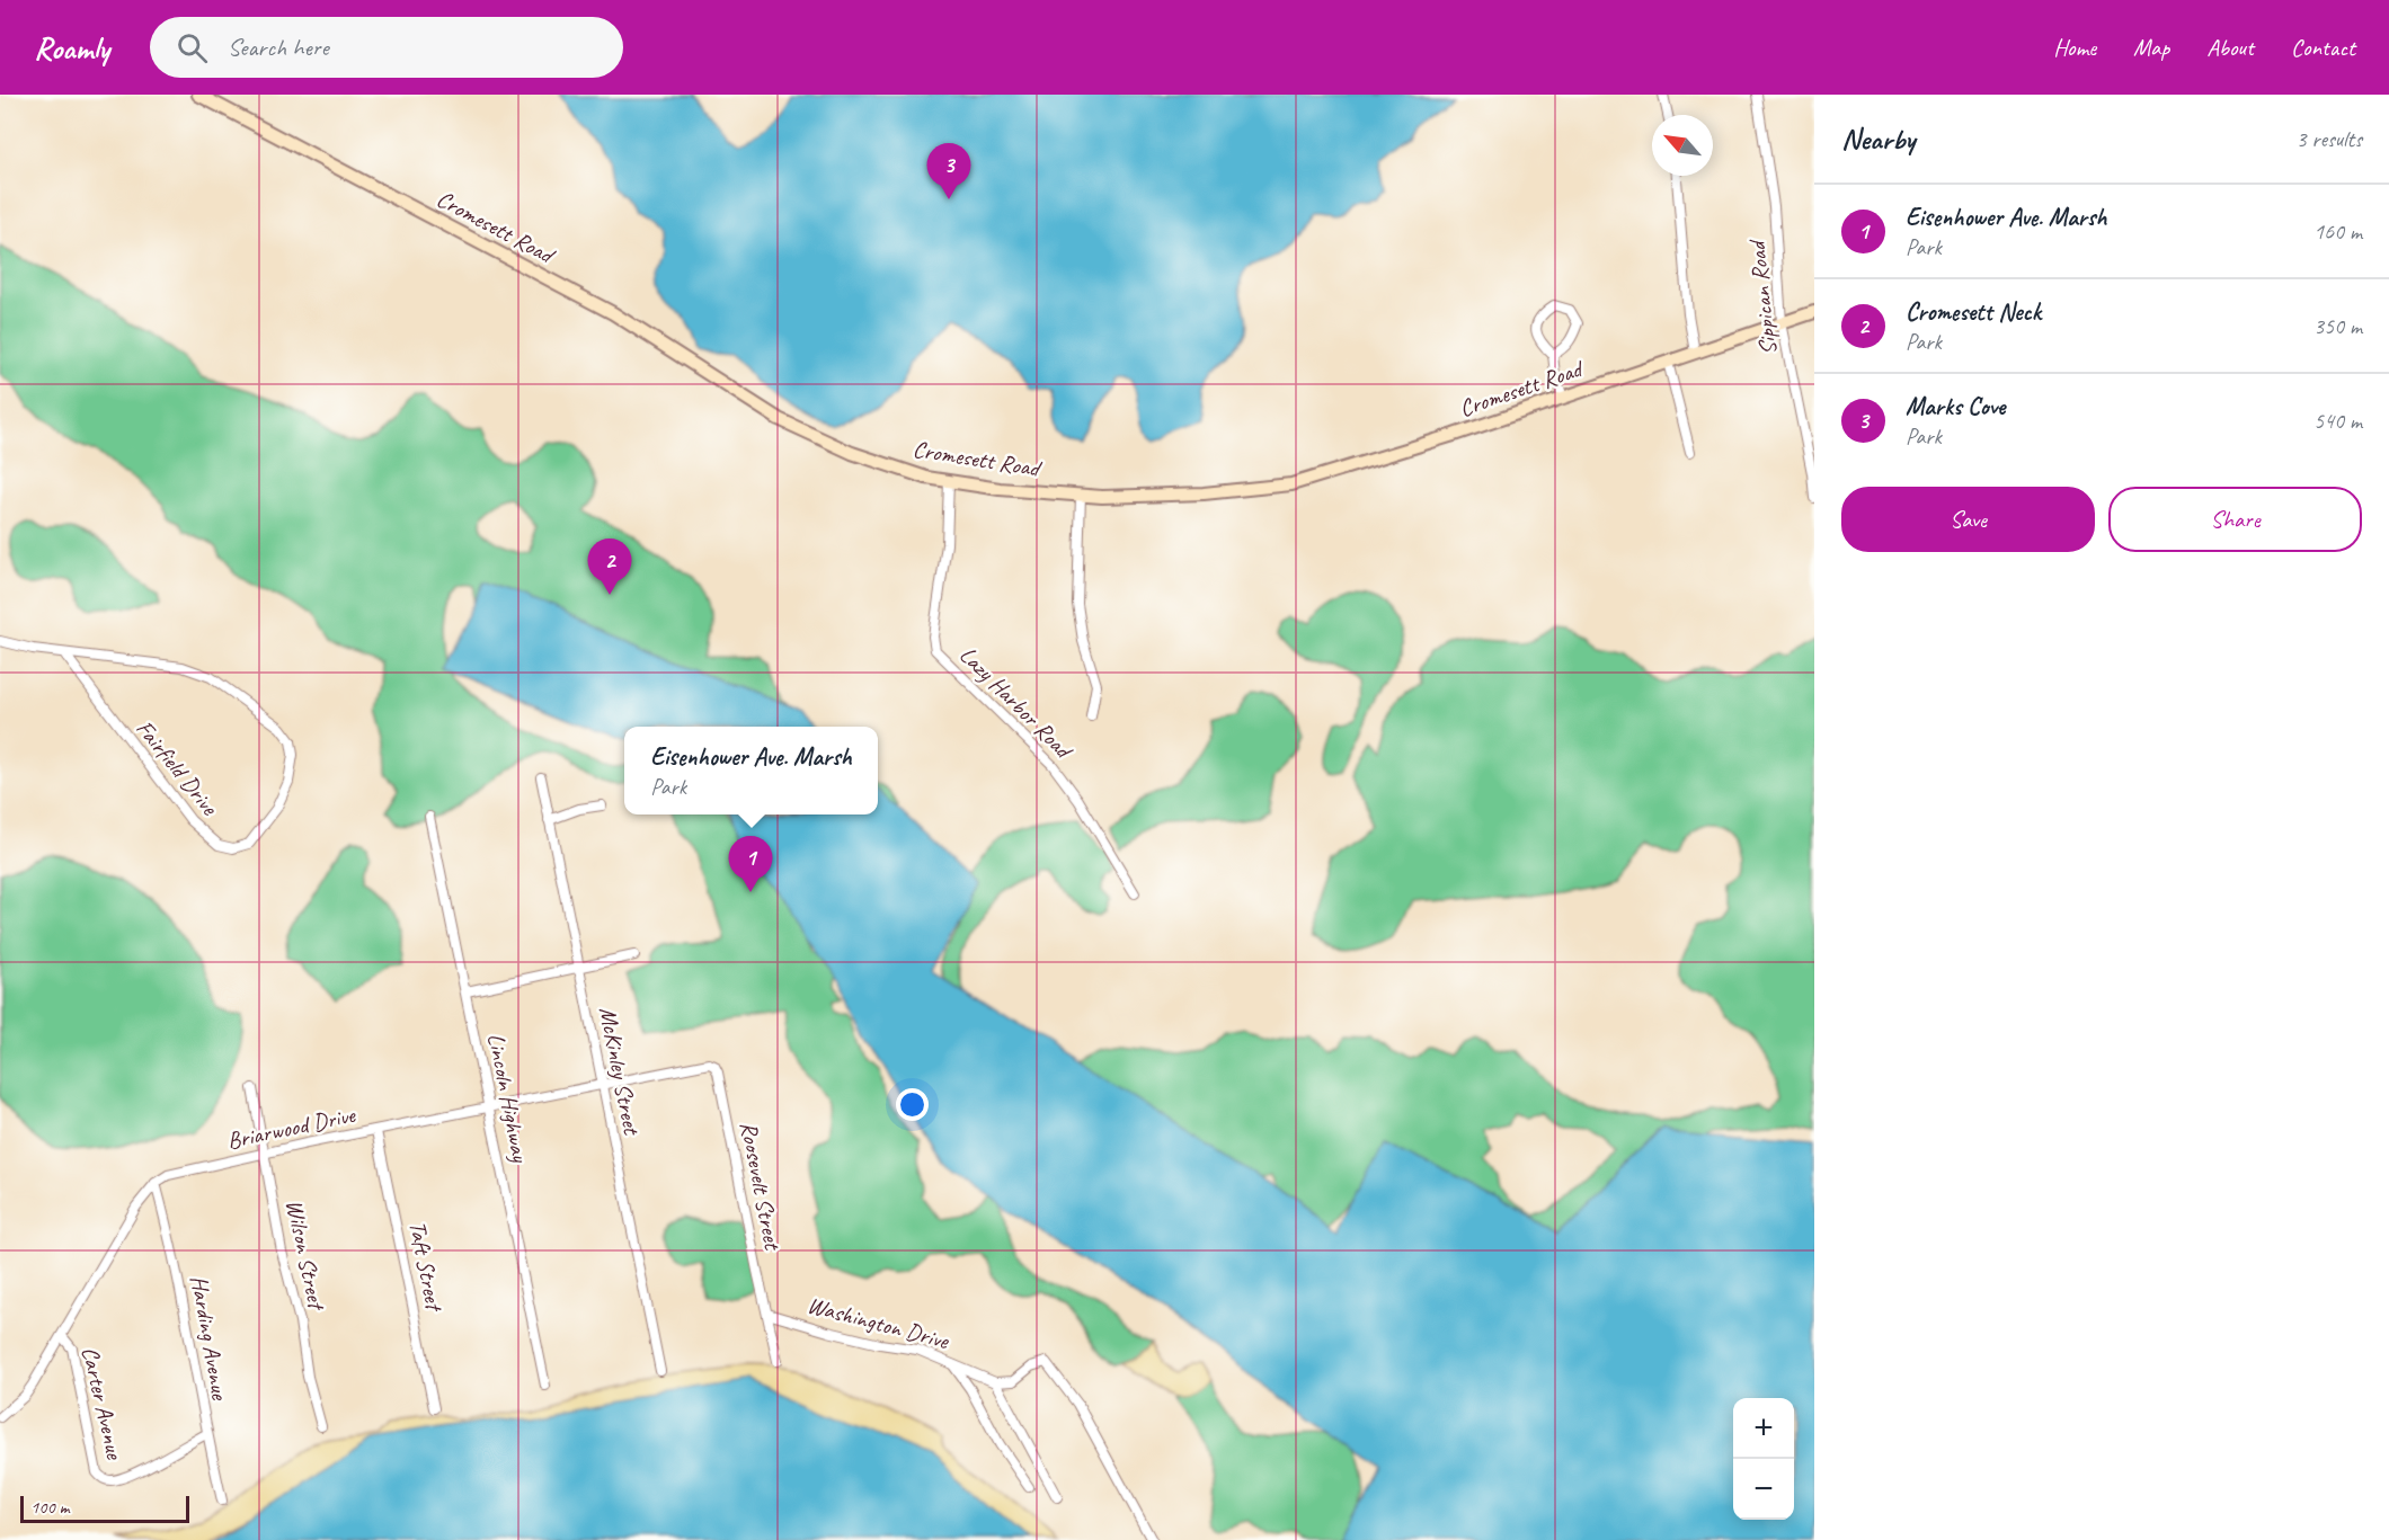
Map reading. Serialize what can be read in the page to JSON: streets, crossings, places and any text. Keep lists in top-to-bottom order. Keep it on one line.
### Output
{"streets":{"street":["Cromesett Road","Sippican Road","Lazy Harbor Road","Fairfield Drive","McKinley Street","Lincoln Highway","Briarwood Drive","Roosevelt Street","Wilson Street","Taft Street","Washington Drive","Harding Avenue","Carter Avenue"]},"crossings":[["Cromesett Road","Sippican Road"],["Cromesett Road","Lazy Harbor Road"],["McKinley Street","Briarwood Drive"],["Lincoln Highway","Briarwood Drive"],["Briarwood Drive","Roosevelt Street"],["Briarwood Drive","Wilson Street"],["Briarwood Drive","Taft Street"],["Briarwood Drive","Harding Avenue"],["Roosevelt Street","Washington Drive"],["Harding Avenue","Carter Avenue"]],"scale_bar":"100 m","north":"top left","page":{"header":"Roamly","search":"Search here","nav":["Home","Map","About","Contact"],"heading":["Nearby","3 results"],"pins":["3","2","1"],"list":[{"mark":"1","name":"Eisenhower Ave. Marsh","note":"Park","value":"160 m"},{"mark":"2","name":"Cromesett Neck","note":"Park","value":"350 m"},{"mark":"3","name":"Marks Cove","note":"Park","value":"540 m"}],"buttons":["Save","Share"],"popup":["Eisenhower Ave. Marsh","Park"],"map_buttons":["+","−"],"scale":"100 m"}}
